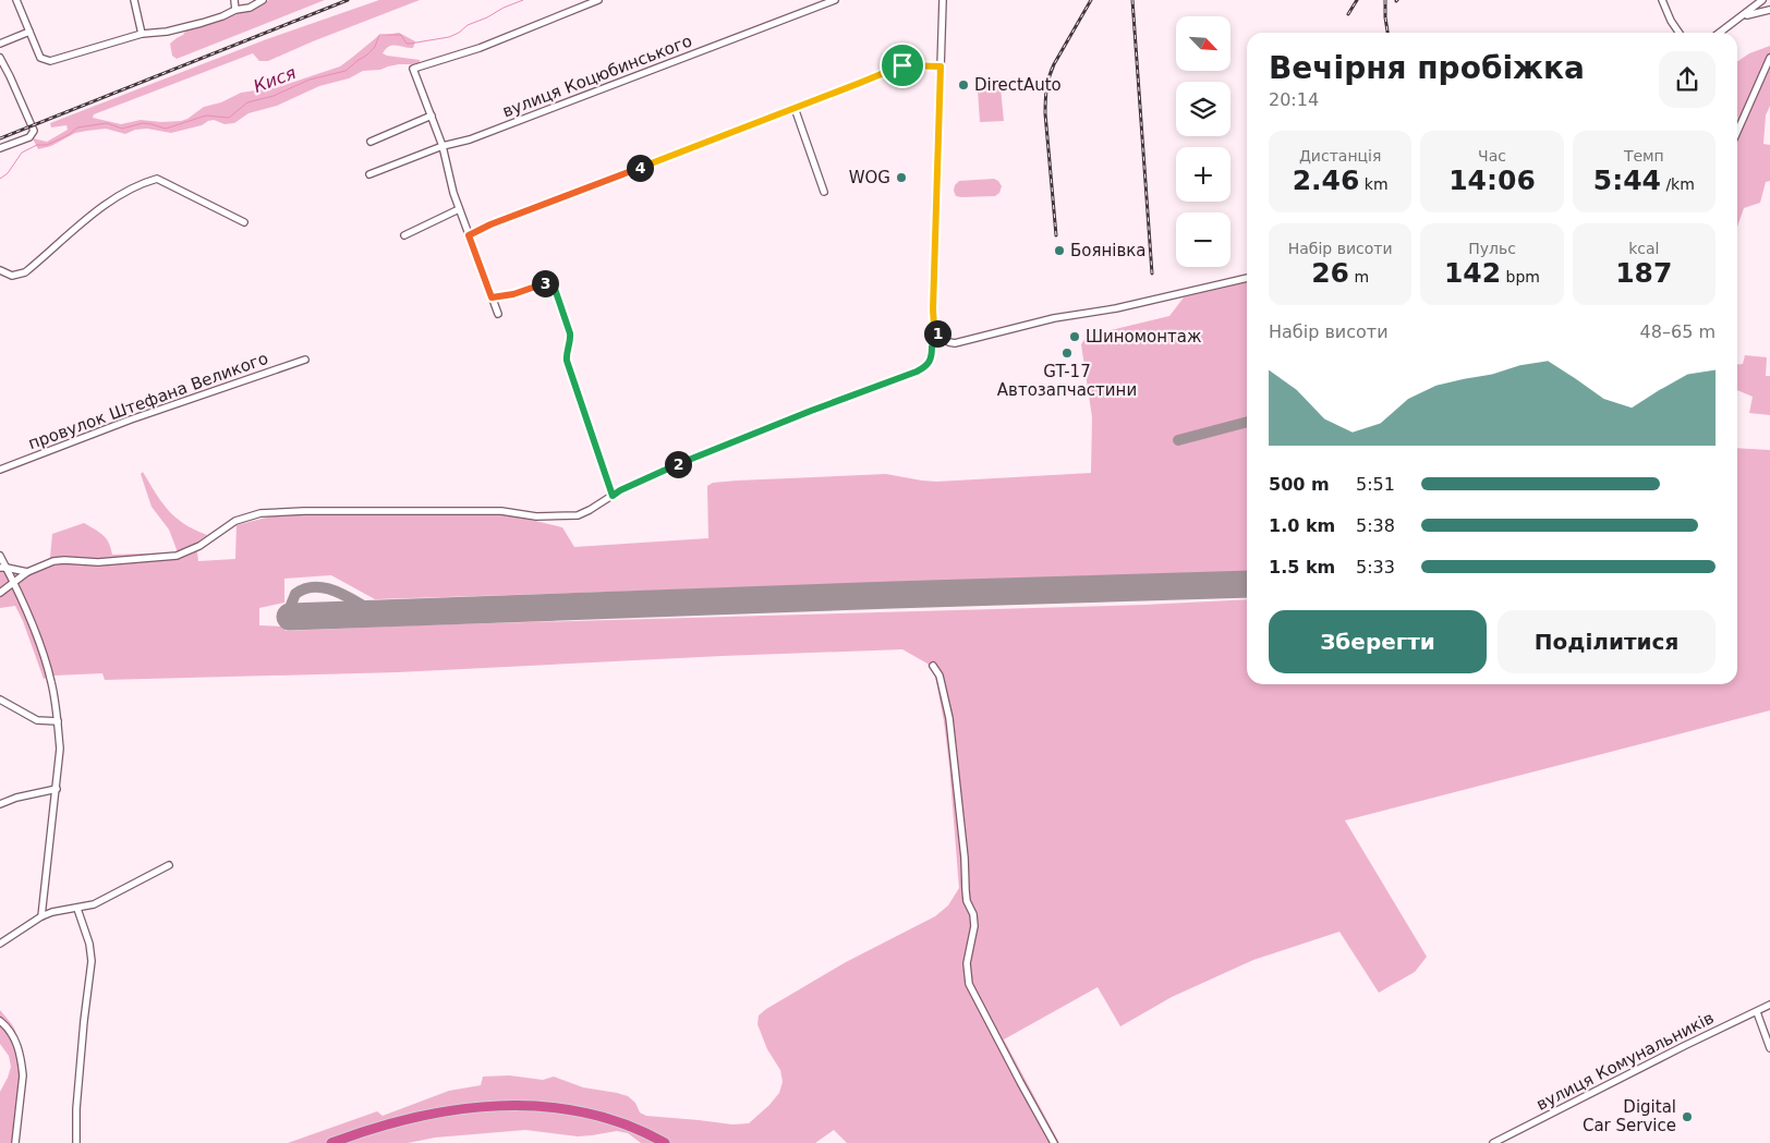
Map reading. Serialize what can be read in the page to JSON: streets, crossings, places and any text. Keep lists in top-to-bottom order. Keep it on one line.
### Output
{"streets":{"street":["вулиця Коцюбинського","провулок Штефана Великого","вулиця Комунальників"]},"water":["Кися"],"places":["DirectAuto","WOG","Боянівка","Шиномонтаж","GT-17 Автозапчастини","Digital Car Service"],"north":"bottom right","page":{"map_buttons":["+","−"],"heading":["Вечірня пробіжка","20:14"],"stats":[["Дистанція","2.46 km"],["Час","14:06"],["Темп","5:44 /km"],["Набір висоти","26 m"],["Пульс","142 bpm"],["kcal","187"]],"pins":["4","3","1","2"],"chart":["Набір висоти","48–65 m"],"list":[{"name":"500 m","note":"5:51"},{"name":"1.0 km","note":"5:38"},{"name":"1.5 km","note":"5:33"}],"buttons":["Зберегти","Поділитися"]}}
